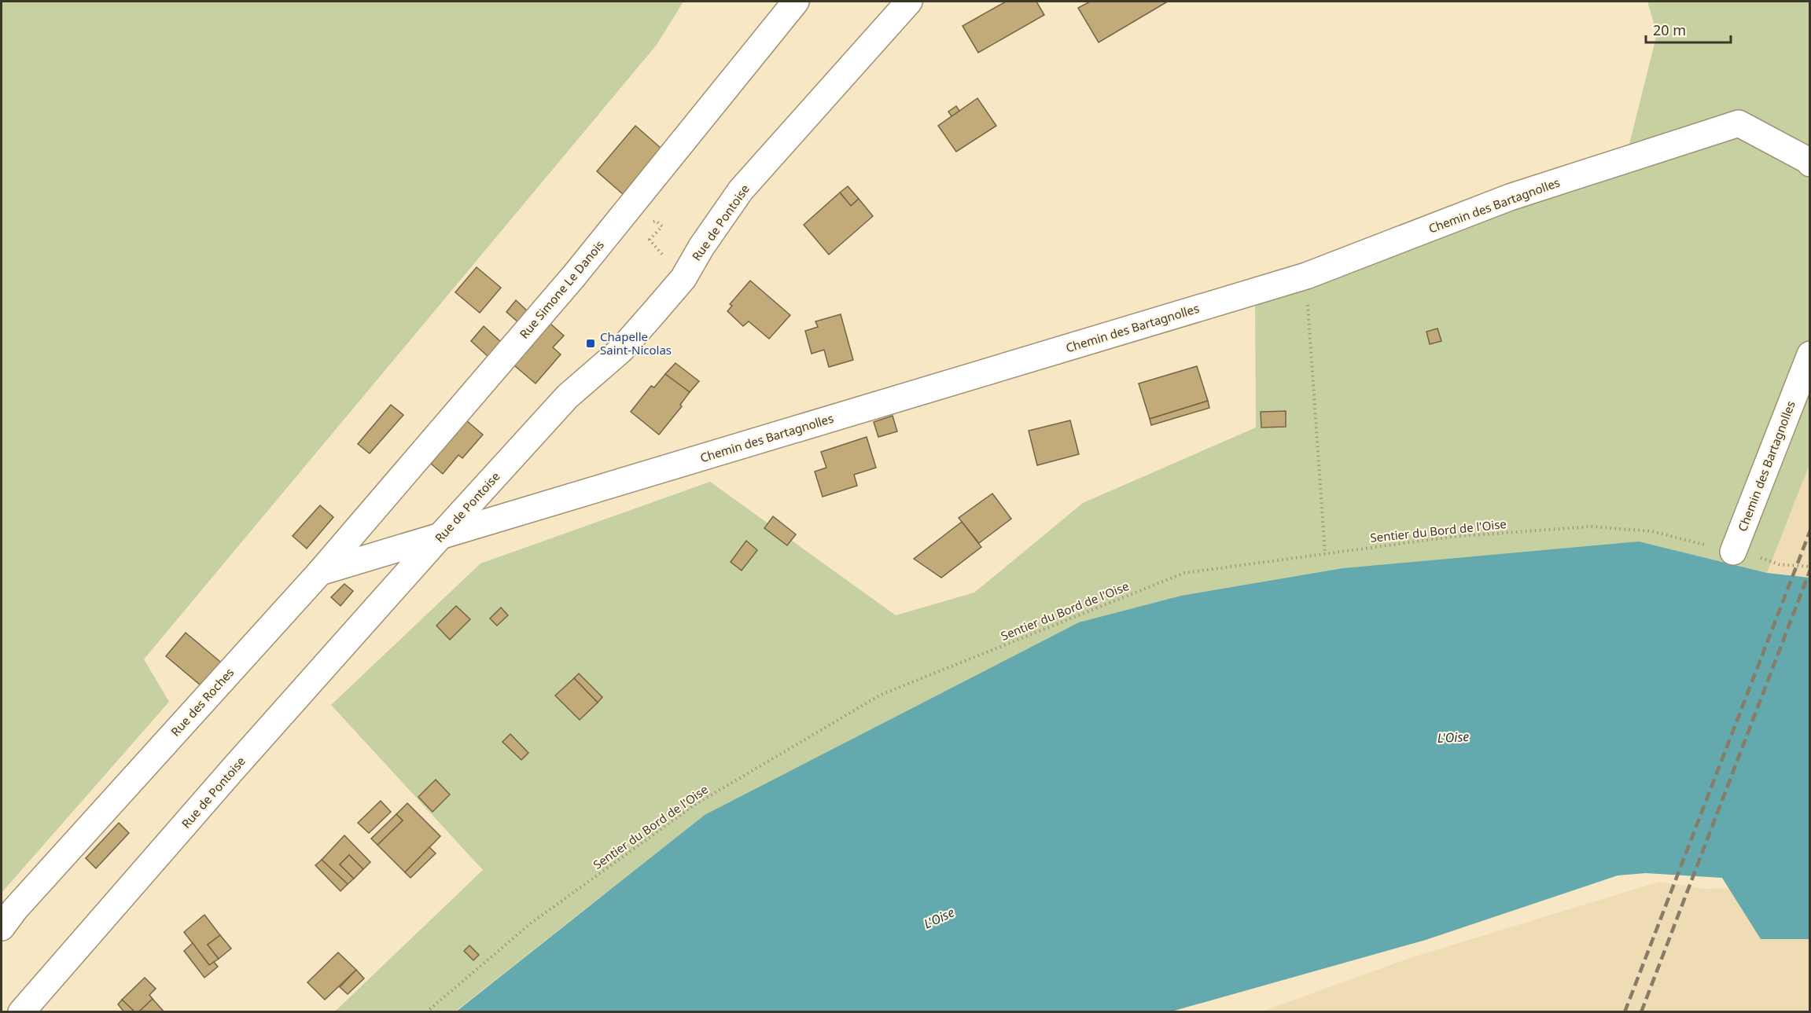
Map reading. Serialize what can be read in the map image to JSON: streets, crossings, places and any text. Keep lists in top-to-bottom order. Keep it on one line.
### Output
{"streets":{"street":["Chemin des Bartagnolles","Rue de Pontoise","Rue Simone Le Danois","Rue des Roches"],"path":["Sentier du Bord de l'Oise"]},"crossings":[["Chemin des Bartagnolles","Rue de Pontoise"],["Chemin des Bartagnolles","Sentier du Bord de l'Oise"],["Rue Simone Le Danois","Rue des Roches"]],"water":["L'Oise"],"places":{"transit":["Chapelle Saint-Nicolas"]},"scale_bar":"20 m"}
